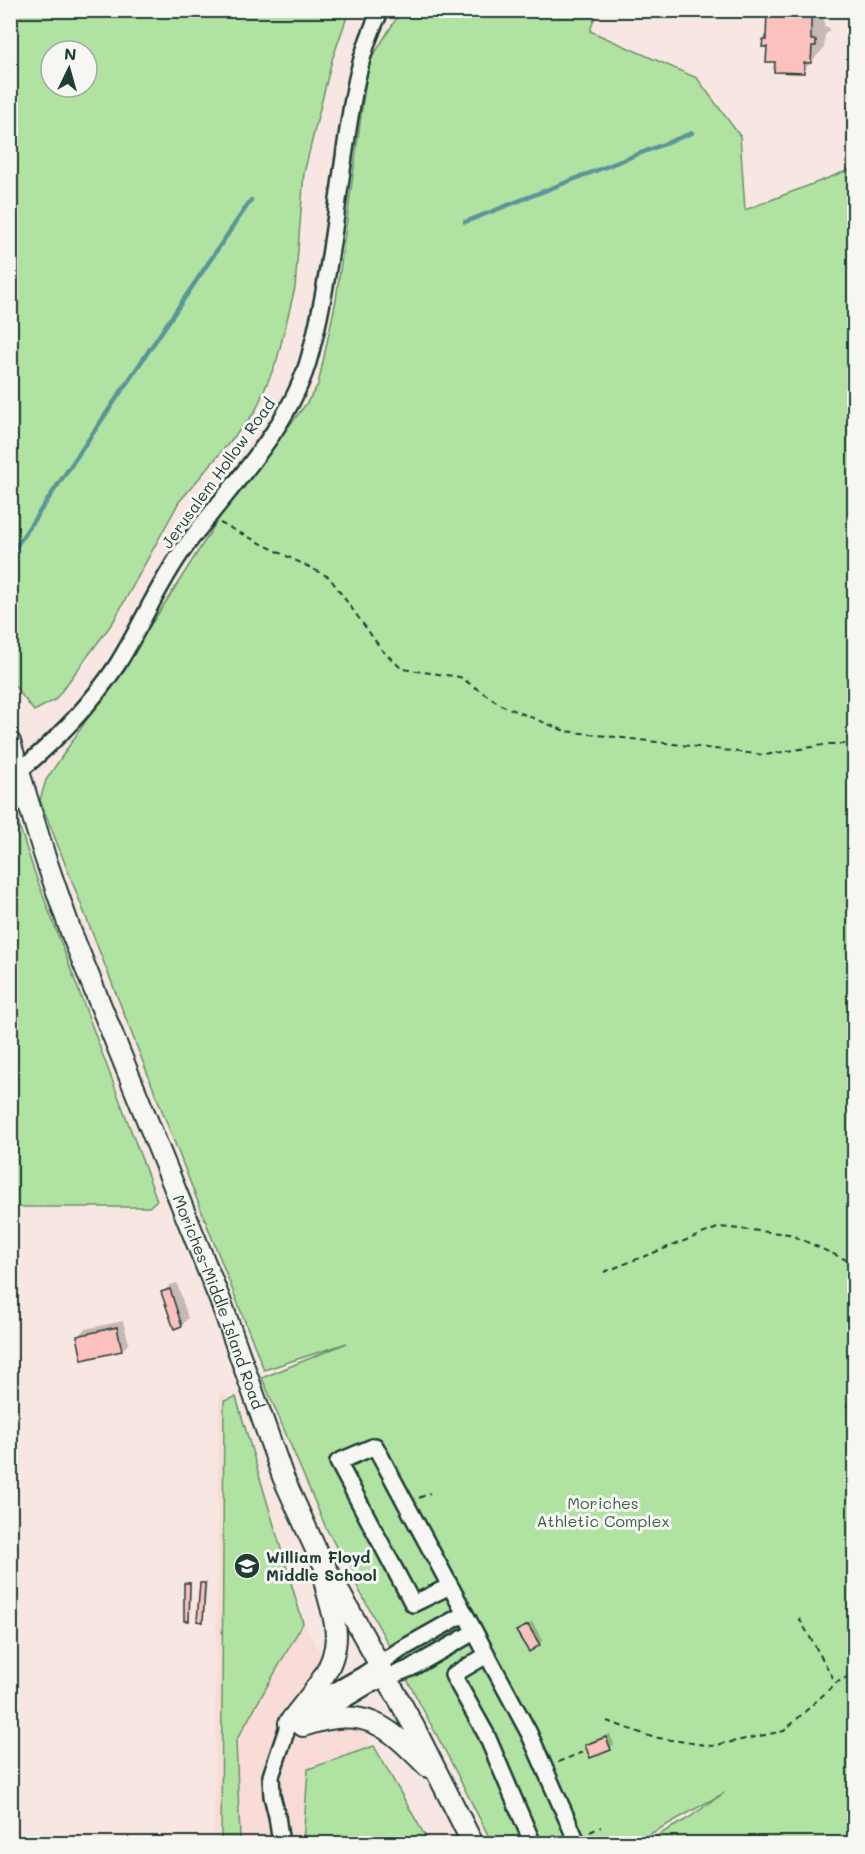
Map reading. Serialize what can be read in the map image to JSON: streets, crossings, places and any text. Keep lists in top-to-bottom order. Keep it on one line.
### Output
{"streets":{"main road":["Moriches-Middle Island Road"],"street":["Jerusalem Hollow Road"]},"crossings":[["Jerusalem Hollow Road","Moriches-Middle Island Road"]],"parks":["Moriches Athletic Complex"],"places":{"school or university":["William Floyd Middle School"]},"north":"top"}
